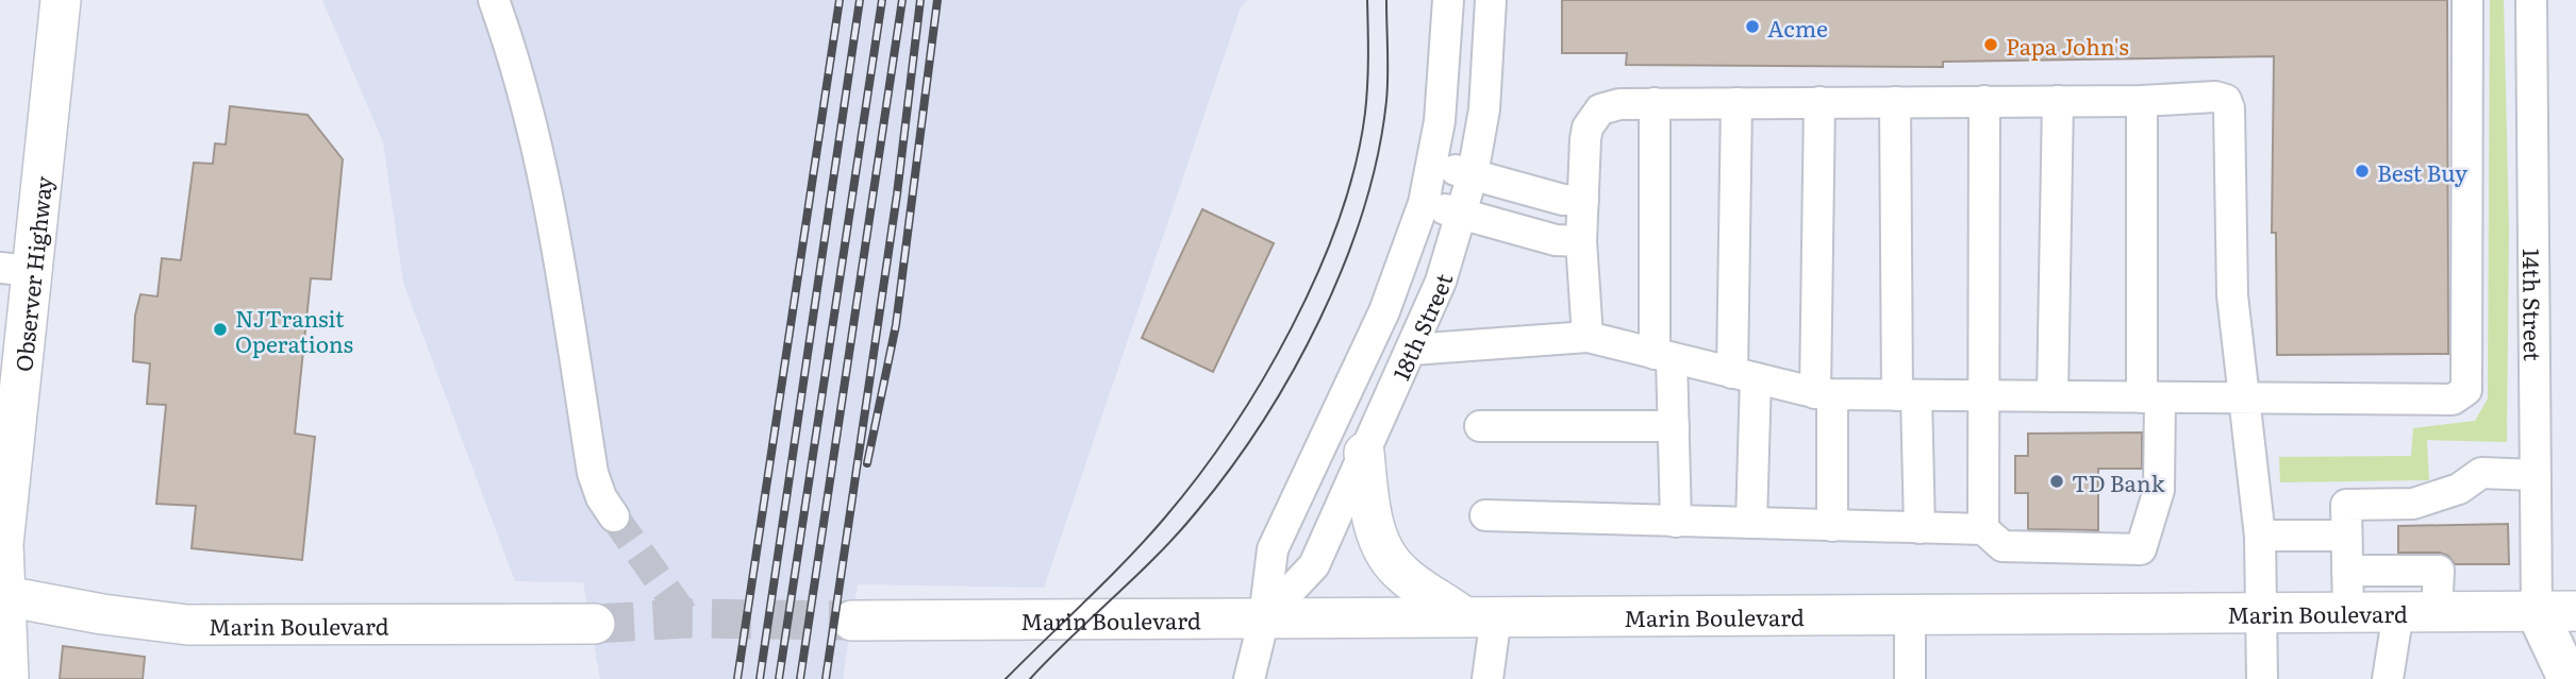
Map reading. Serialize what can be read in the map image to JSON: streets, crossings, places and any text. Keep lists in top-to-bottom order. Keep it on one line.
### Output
{"streets":{"main road":["Observer Highway","Marin Boulevard"],"street":["14th Street","18th Street"]},"crossings":[["Observer Highway","Marin Boulevard"],["14th Street","Marin Boulevard"],["18th Street","Marin Boulevard"]],"places":["Acme","Papa John's","Best Buy","NJTransit Operations","TD Bank"]}
